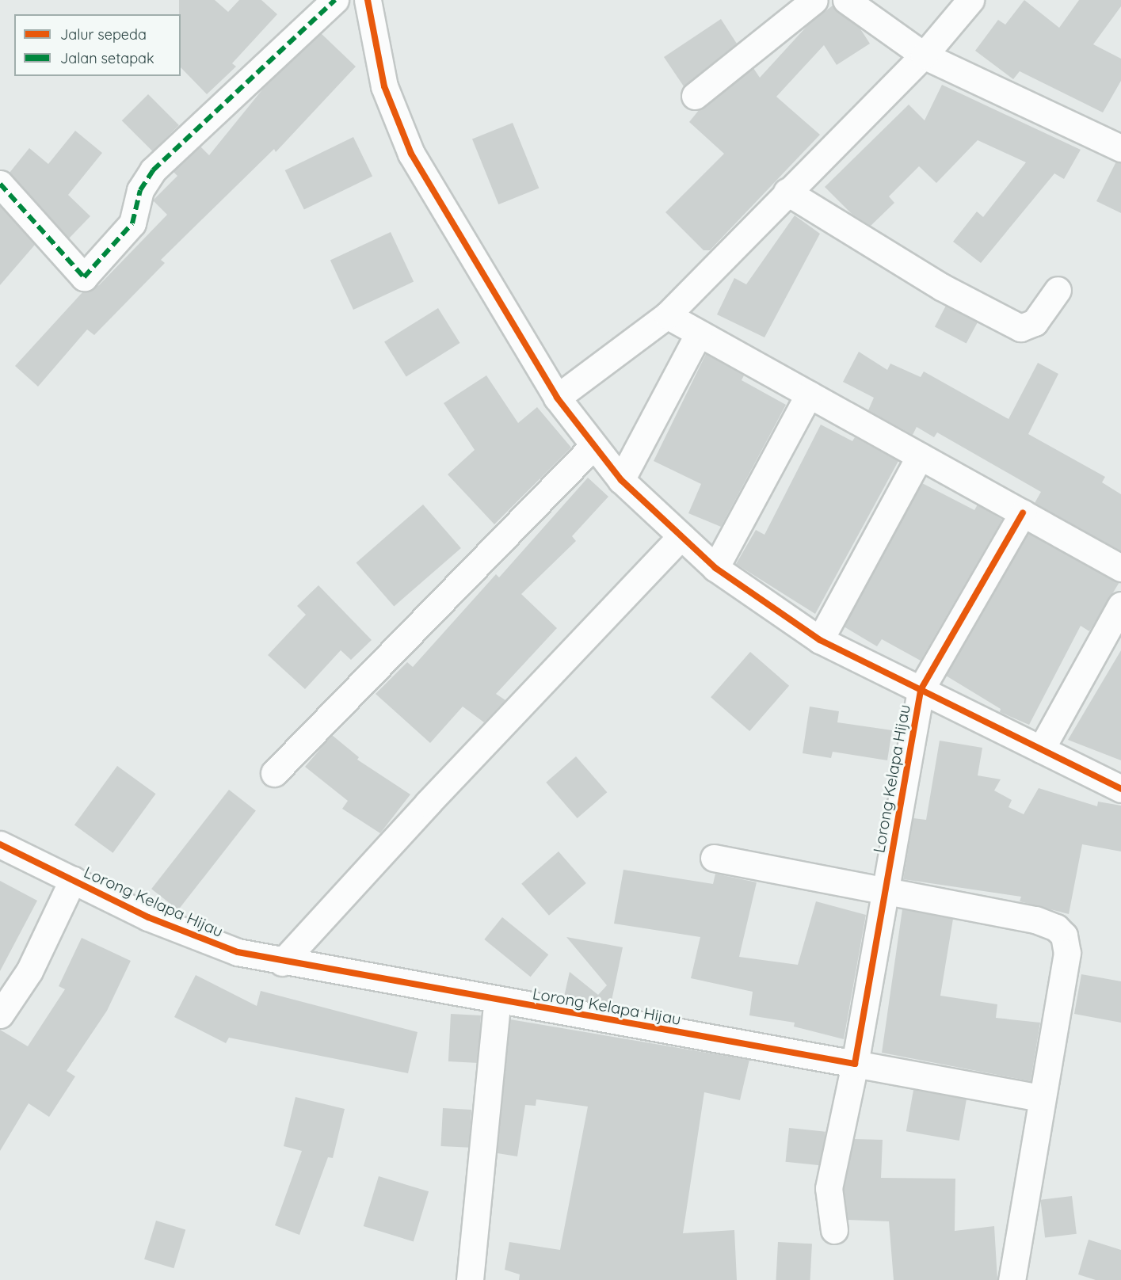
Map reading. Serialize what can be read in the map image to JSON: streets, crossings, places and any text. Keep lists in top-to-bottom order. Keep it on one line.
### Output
{"streets":{"street":["Lorong Kelapa Hijau"]},"legend":["Jalur sepeda","Jalan setapak"]}
